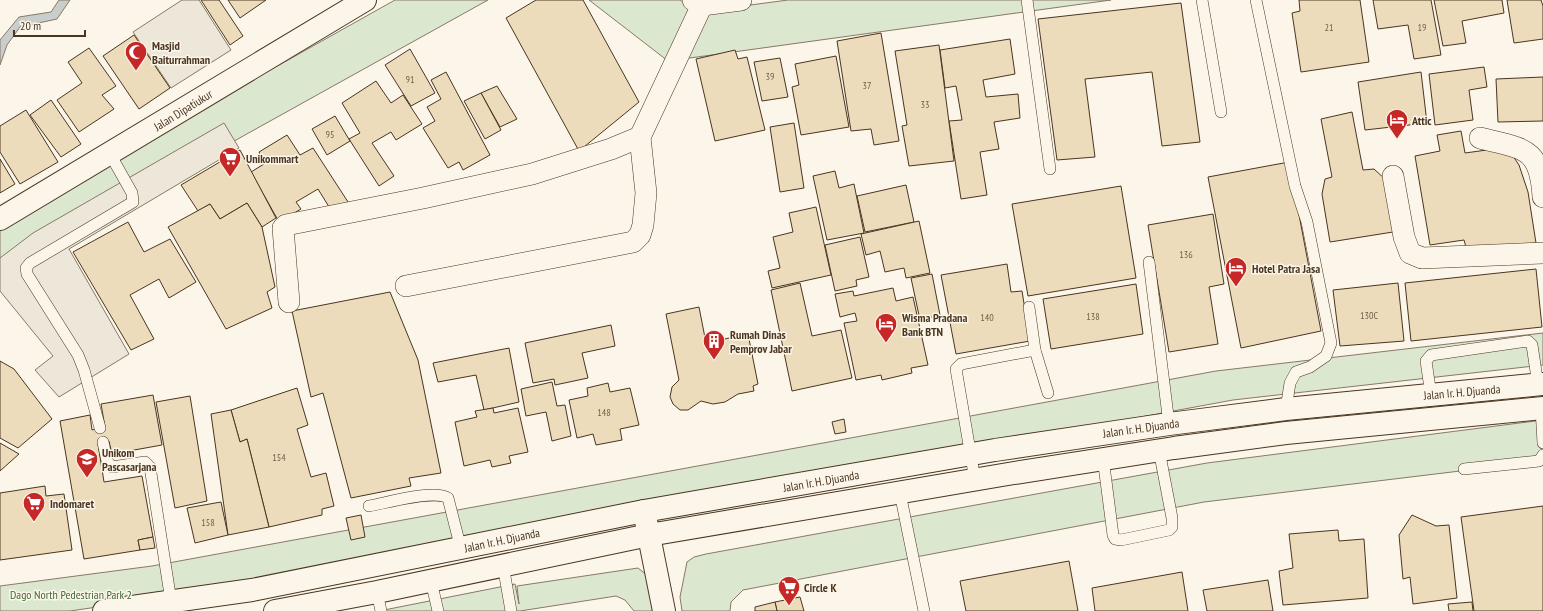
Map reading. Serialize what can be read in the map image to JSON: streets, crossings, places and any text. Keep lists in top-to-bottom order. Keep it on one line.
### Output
{"streets":{"main road":["Jalan Dipatiukur","Jalan Ir. H. Djuanda"]},"parks":["Dago North Pedestrian Park 2"],"places":{"mosque":["Masjid Baiturrahman"],"hotel":["Attic","Hotel Patra Jasa","Wisma Pradana Bank BTN"],"supermarket":["Unikommart","Indomaret","Circle K"],"building":["Rumah Dinas Pemprov Jabar"],"school or university":["Unikom Pascasarjana"]},"house_numbers":["21","19","39","91","37","33","95","136","130C","138","140","148","154","158"],"scale_bar":"20 m"}
